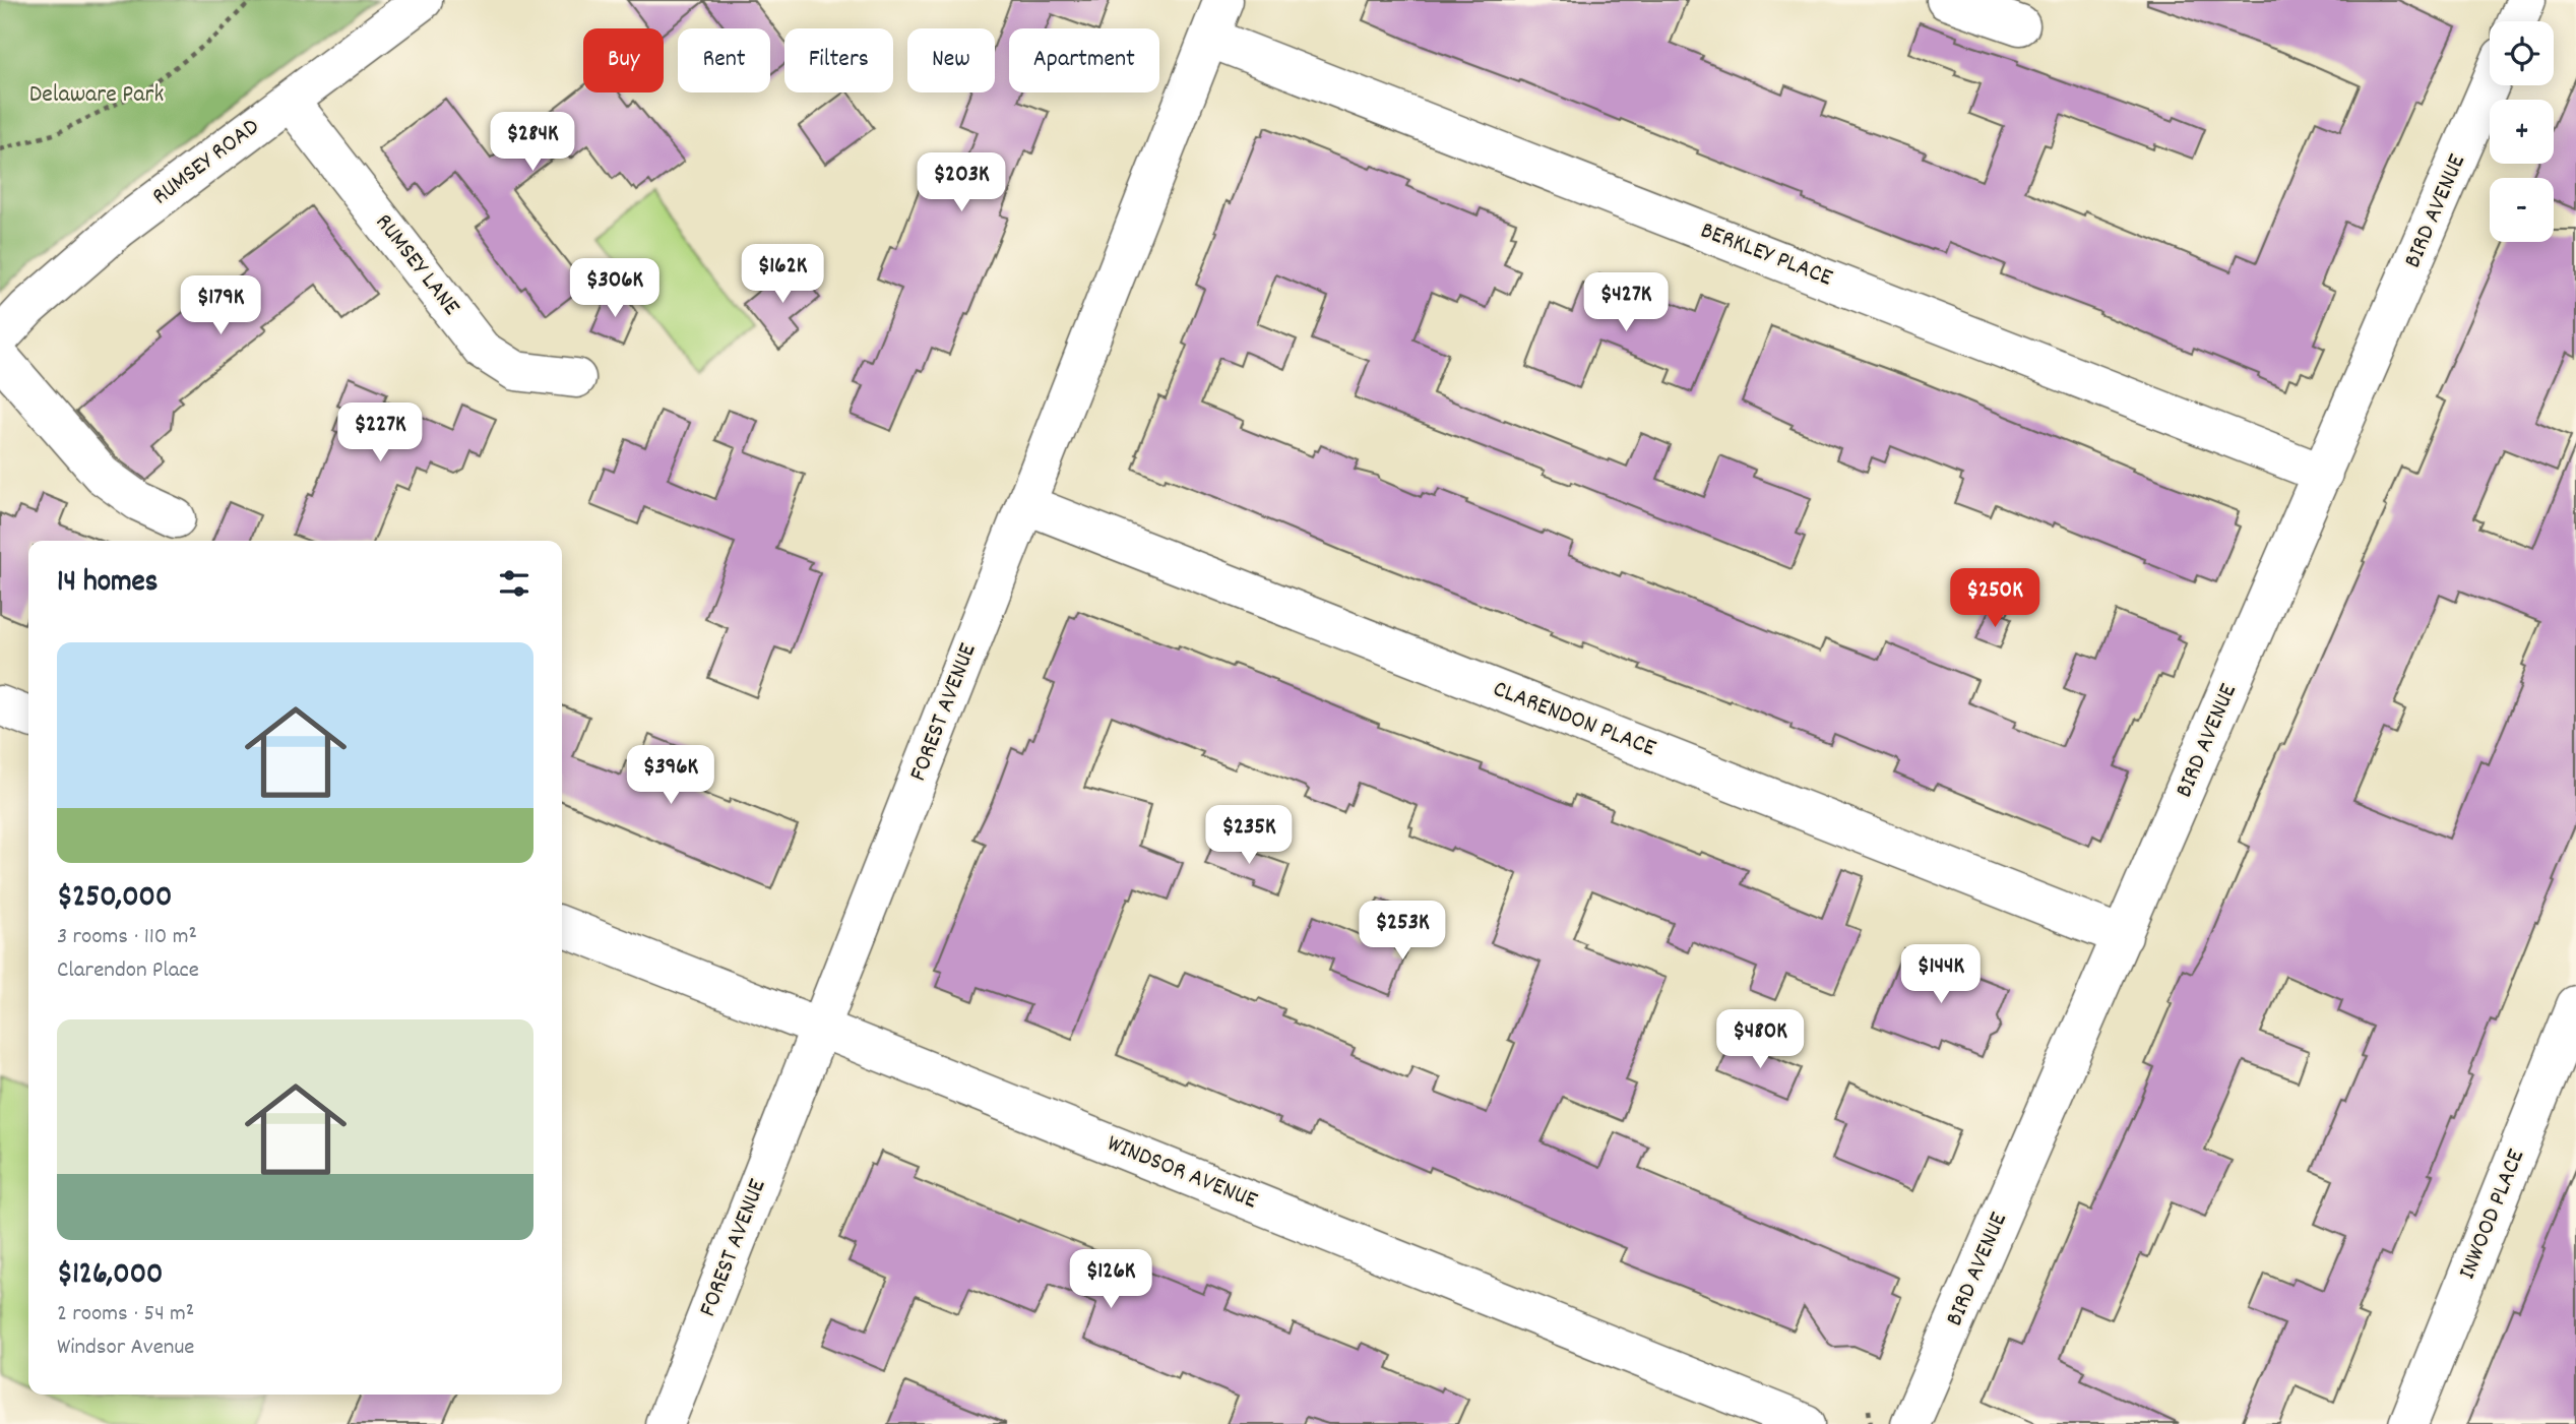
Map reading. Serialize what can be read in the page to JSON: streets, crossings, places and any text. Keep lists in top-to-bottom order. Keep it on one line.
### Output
{"streets":{"street":["RUMSEY ROAD","BIRD AVENUE","BERKLEY PLACE","RUMSEY LANE","FOREST AVENUE","CLARENDON PLACE","WINDSOR AVENUE","INWOOD PLACE"]},"crossings":[["RUMSEY ROAD","RUMSEY LANE"],["BIRD AVENUE","BERKLEY PLACE"],["BIRD AVENUE","CLARENDON PLACE"],["BERKLEY PLACE","FOREST AVENUE"],["FOREST AVENUE","CLARENDON PLACE"],["FOREST AVENUE","WINDSOR AVENUE"]],"parks":["Delaware Park"],"page":{"map_buttons":["+","−"],"chip":["Buy","Rent","Filters","New","Apartment"],"price":["$284K","$203K","$162K","$306K","$427K","$179K","$227K","$250K","$396K","$235K","$253K","$144K","$480K","$126K"],"heading":"14 homes","list":[{"name":"$250,000","note":"3 rooms · 110 m² · Clarendon Place"},{"name":"$126,000","note":"2 rooms · 54 m² · Windsor Avenue"}]}}
